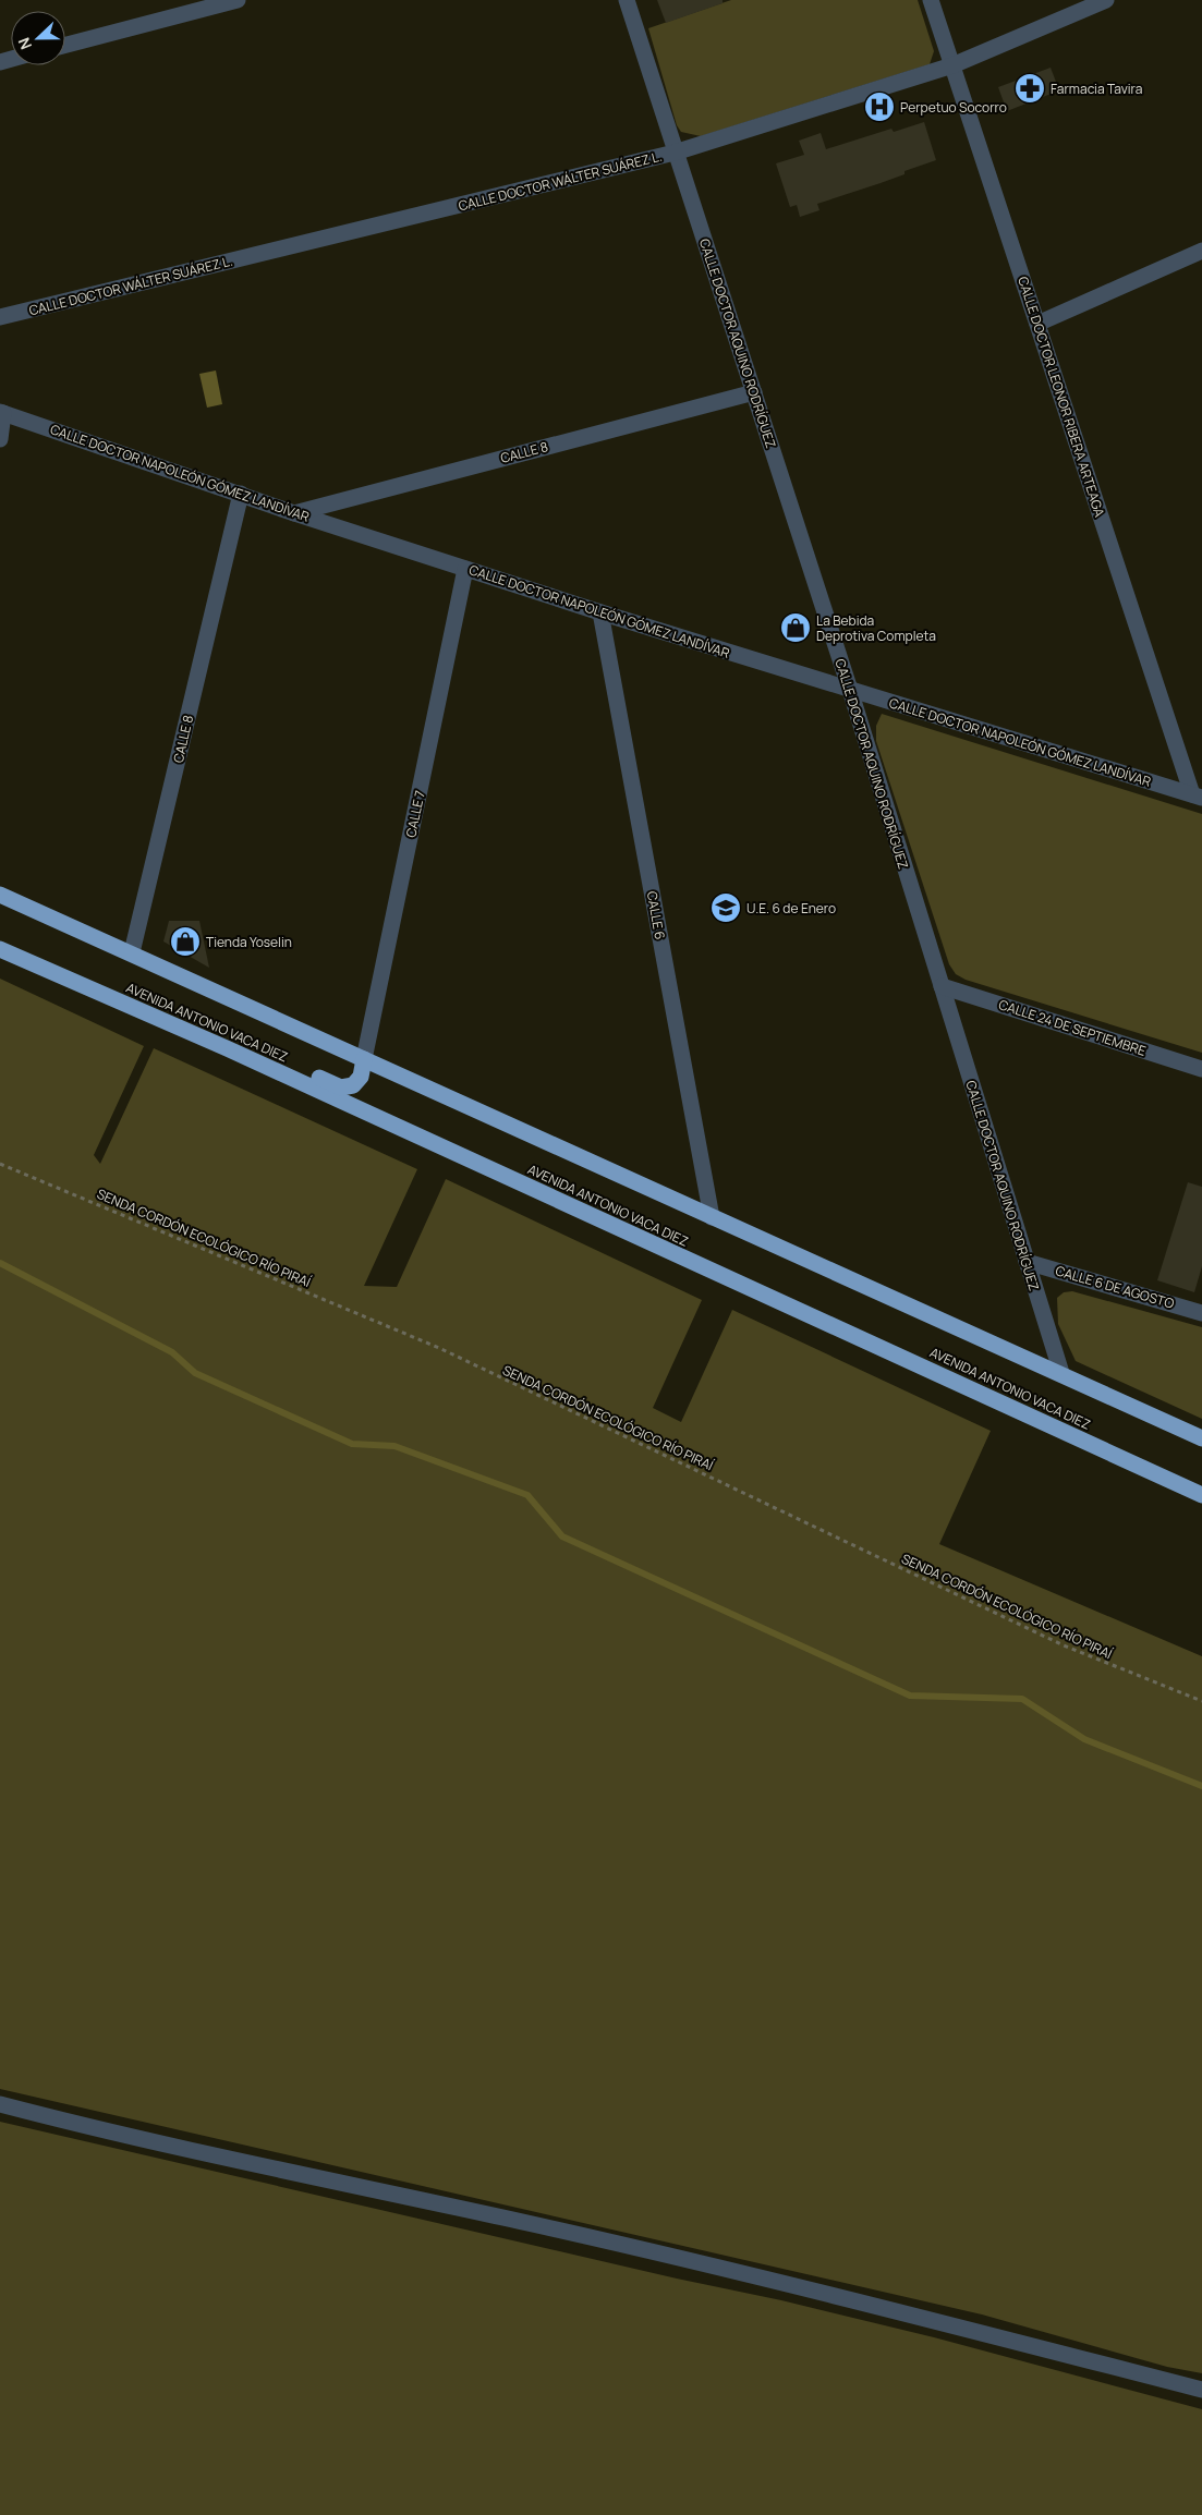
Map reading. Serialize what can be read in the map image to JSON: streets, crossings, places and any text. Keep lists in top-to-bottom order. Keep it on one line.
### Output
{"streets":{"highway":["AVENIDA ANTONIO VACA DIEZ"],"street":["CALLE DOCTOR WÁLTER SUÁREZ L.","CALLE DOCTOR AQUINO RODRÍGUEZ","CALLE DOCTOR LEONOR RIBERA ARTEAGA","CALLE 8","CALLE DOCTOR NAPOLEÓN GÓMEZ LANDÍVAR","CALLE 7","CALLE 6","CALLE 24 DE SEPTIEMBRE","CALLE 6 DE AGOSTO"],"path":["SENDA CORDÓN ECOLÓGICO RÍO PIRAÍ"]},"crossings":[["CALLE DOCTOR WÁLTER SUÁREZ L.","CALLE DOCTOR AQUINO RODRÍGUEZ"],["CALLE DOCTOR WÁLTER SUÁREZ L.","CALLE DOCTOR LEONOR RIBERA ARTEAGA"],["CALLE DOCTOR AQUINO RODRÍGUEZ","CALLE 8"],["CALLE DOCTOR AQUINO RODRÍGUEZ","CALLE DOCTOR NAPOLEÓN GÓMEZ LANDÍVAR"],["CALLE DOCTOR AQUINO RODRÍGUEZ","CALLE 24 DE SEPTIEMBRE"],["CALLE DOCTOR AQUINO RODRÍGUEZ","CALLE 6 DE AGOSTO"],["CALLE DOCTOR LEONOR RIBERA ARTEAGA","CALLE DOCTOR NAPOLEÓN GÓMEZ LANDÍVAR"],["CALLE 8","CALLE DOCTOR NAPOLEÓN GÓMEZ LANDÍVAR"],["CALLE DOCTOR NAPOLEÓN GÓMEZ LANDÍVAR","CALLE 7"],["CALLE DOCTOR NAPOLEÓN GÓMEZ LANDÍVAR","CALLE 6"]],"places":{"pharmacy":["Farmacia Tavira"],"hospital":["Perpetuo Socorro"],"shop":["La Bebida Deprotiva Completa","Tienda Yoselin"],"school or university":["U.E. 6 de Enero"]},"north":"left"}
